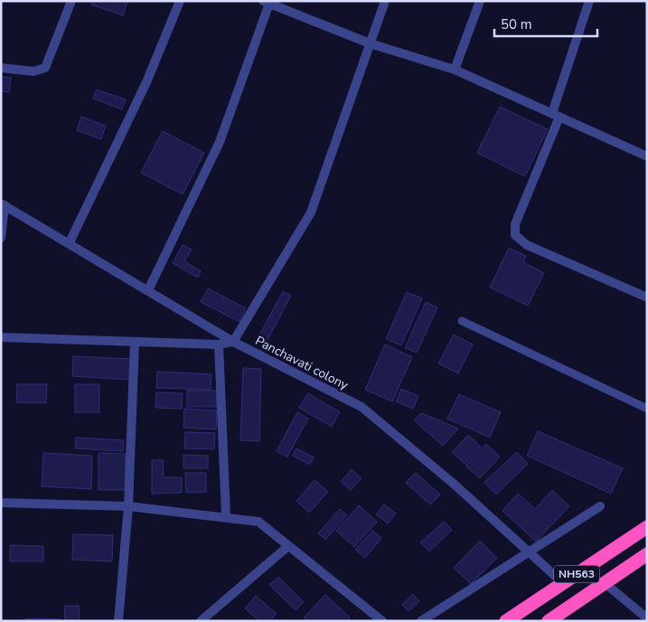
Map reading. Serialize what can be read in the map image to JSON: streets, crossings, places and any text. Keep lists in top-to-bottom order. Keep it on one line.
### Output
{"streets":{"highway":["NH563"],"street":["Panchavati colony"]},"crossings":[["Panchavati colony","NH563"]],"scale_bar":"50 m"}
